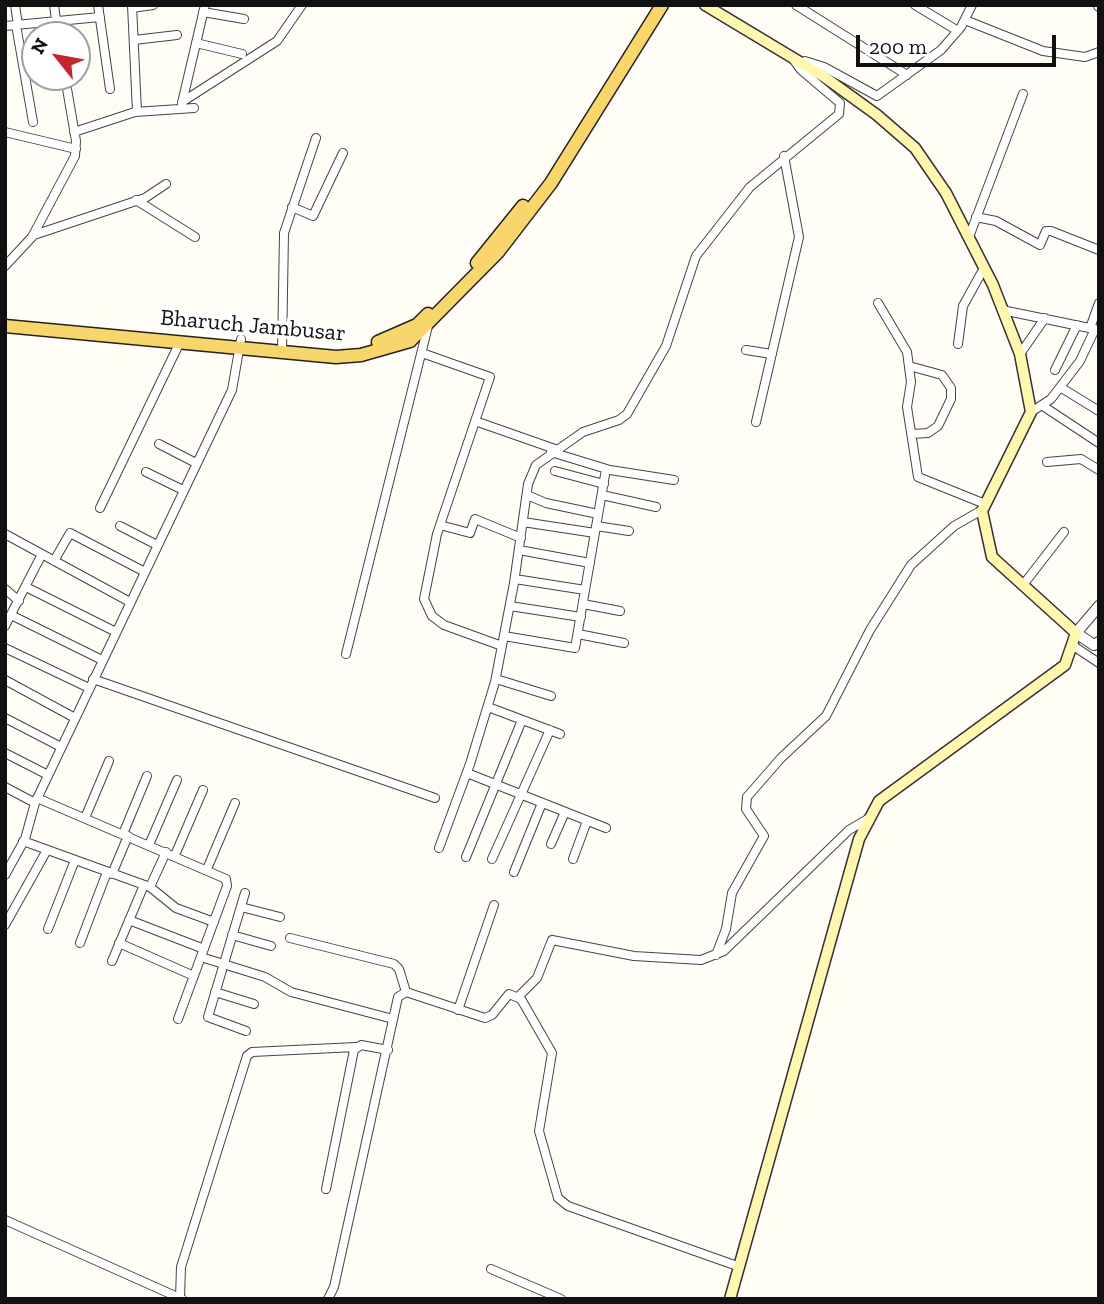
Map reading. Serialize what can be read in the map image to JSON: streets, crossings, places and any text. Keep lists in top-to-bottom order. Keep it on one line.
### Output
{"streets":{"main road":["Bharuch Jambusar"]},"scale_bar":"200 m","north":"top left"}
